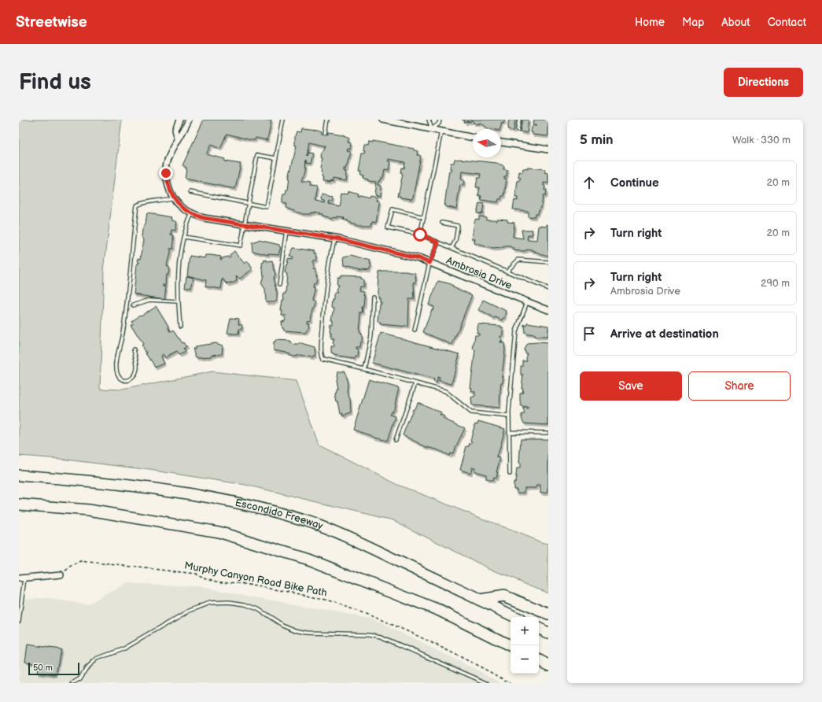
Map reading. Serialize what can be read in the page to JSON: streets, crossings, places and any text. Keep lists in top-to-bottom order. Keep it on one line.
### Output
{"streets":{"highway":["Escondido Freeway"],"street":["Ambrosia Drive"],"path":["Murphy Canyon Road Bike Path"]},"scale_bar":"50 m","north":"left","page":{"header":"Streetwise","nav":["Home","Map","About","Contact"],"buttons":["Directions",["Save","Share"]],"title":"Find us","heading":["5 min","Walk · 330 m"],"list":[["Continue","20 m"],["Turn right","20 m"],["Turn right","Ambrosia Drive","290 m"],"Arrive at destination"],"map_buttons":["+","−"],"scale":"50 m"}}
